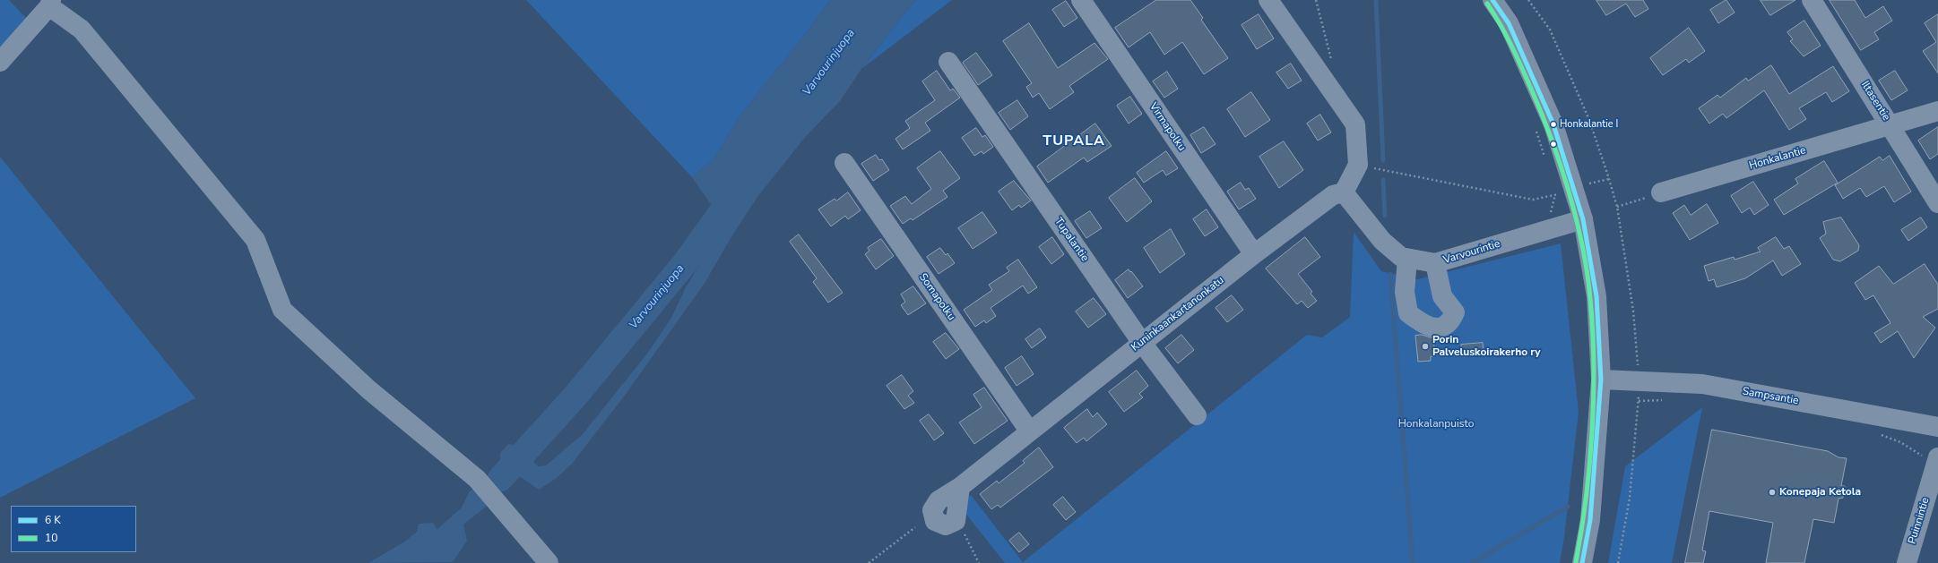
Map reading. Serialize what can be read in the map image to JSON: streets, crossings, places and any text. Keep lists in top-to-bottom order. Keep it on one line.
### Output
{"streets":{"street":["Iltasentie","Virmapolku","Honkalantie","Tupalantie","Varvourintie","Somapolku","Kuninkaankartanonkatu","Sampsantie","Puinnintie"]},"crossings":[["Iltasentie","Honkalantie"],["Virmapolku","Kuninkaankartanonkatu"],["Tupalantie","Kuninkaankartanonkatu"],["Varvourintie","Kuninkaankartanonkatu"],["Somapolku","Kuninkaankartanonkatu"]],"districts":["TUPALA"],"water":["Varvourinjuopa"],"parks":["Honkalanpuisto"],"places":["Honkalantie I","Porin Palveluskoirakerho ry","Konepaja Ketola"],"lines":["transit line 10"],"legend":["6 K","10"]}
